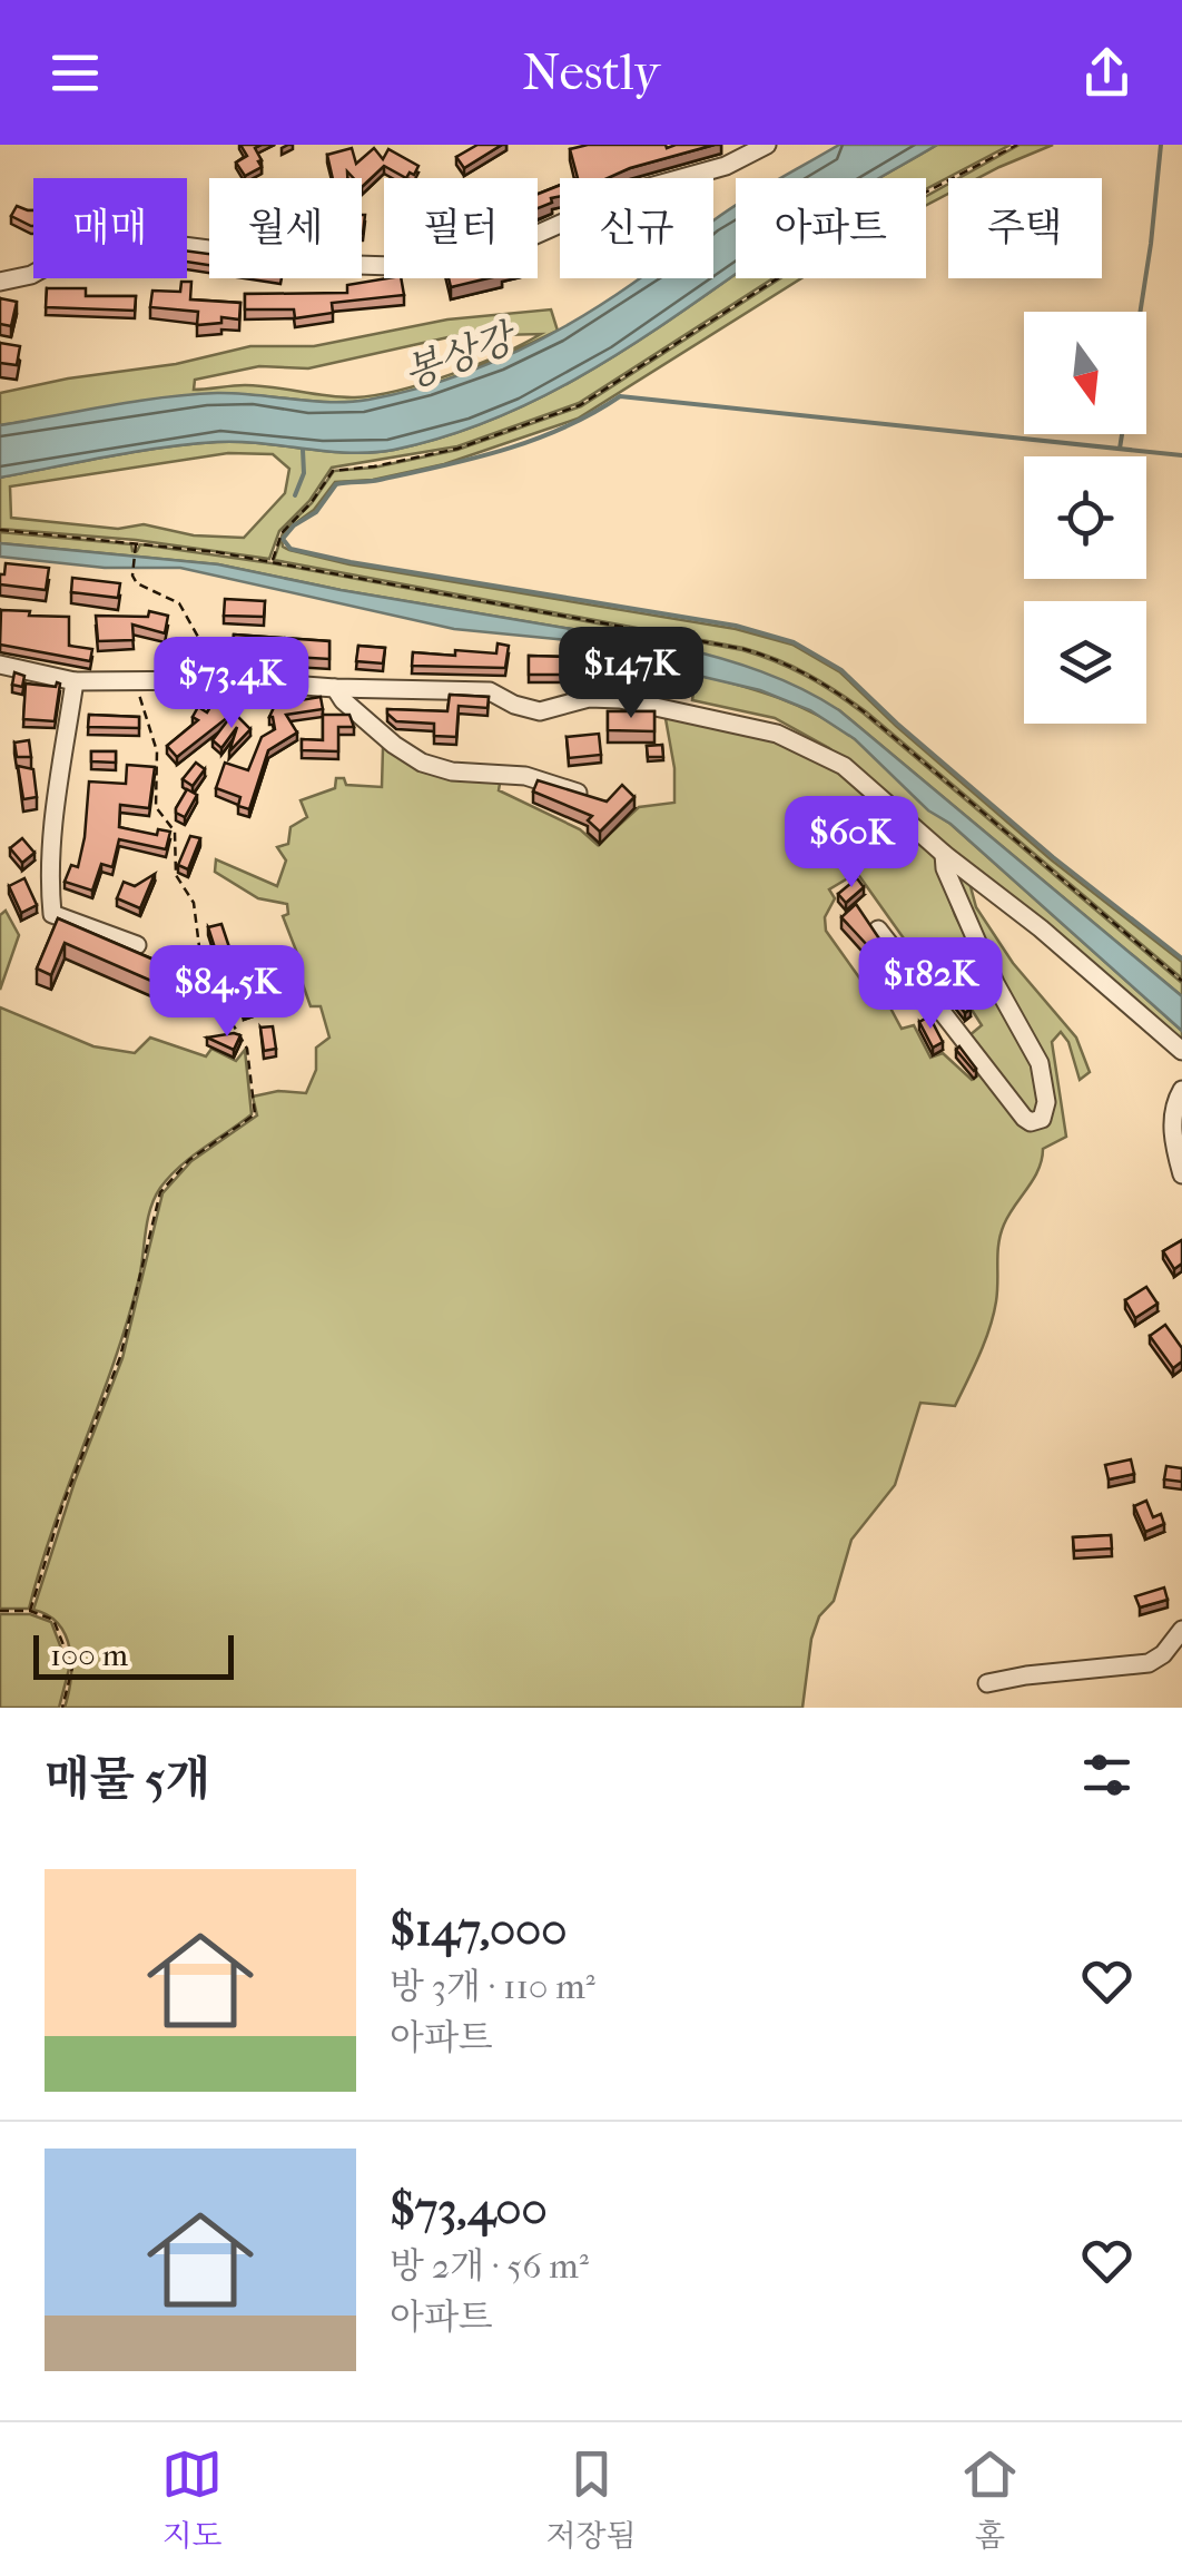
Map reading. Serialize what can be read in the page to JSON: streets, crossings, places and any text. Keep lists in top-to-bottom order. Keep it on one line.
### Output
{"water":["봉상강"],"scale_bar":"100 m","north":"bottom","page":{"header":"Nestly","chip":["매매","월세","필터","신규","아파트","주택"],"price":["$147K","$73.4K","$60K","$182K","$84.5K"],"scale":"100 m","heading":"매물 5개","list":[{"name":"$147,000","note":"방 3개 · 110 m² · 아파트"},{"name":"$73,400","note":"방 2개 · 56 m² · 아파트"}],"tabs":["지도","저장됨","홈"]}}
